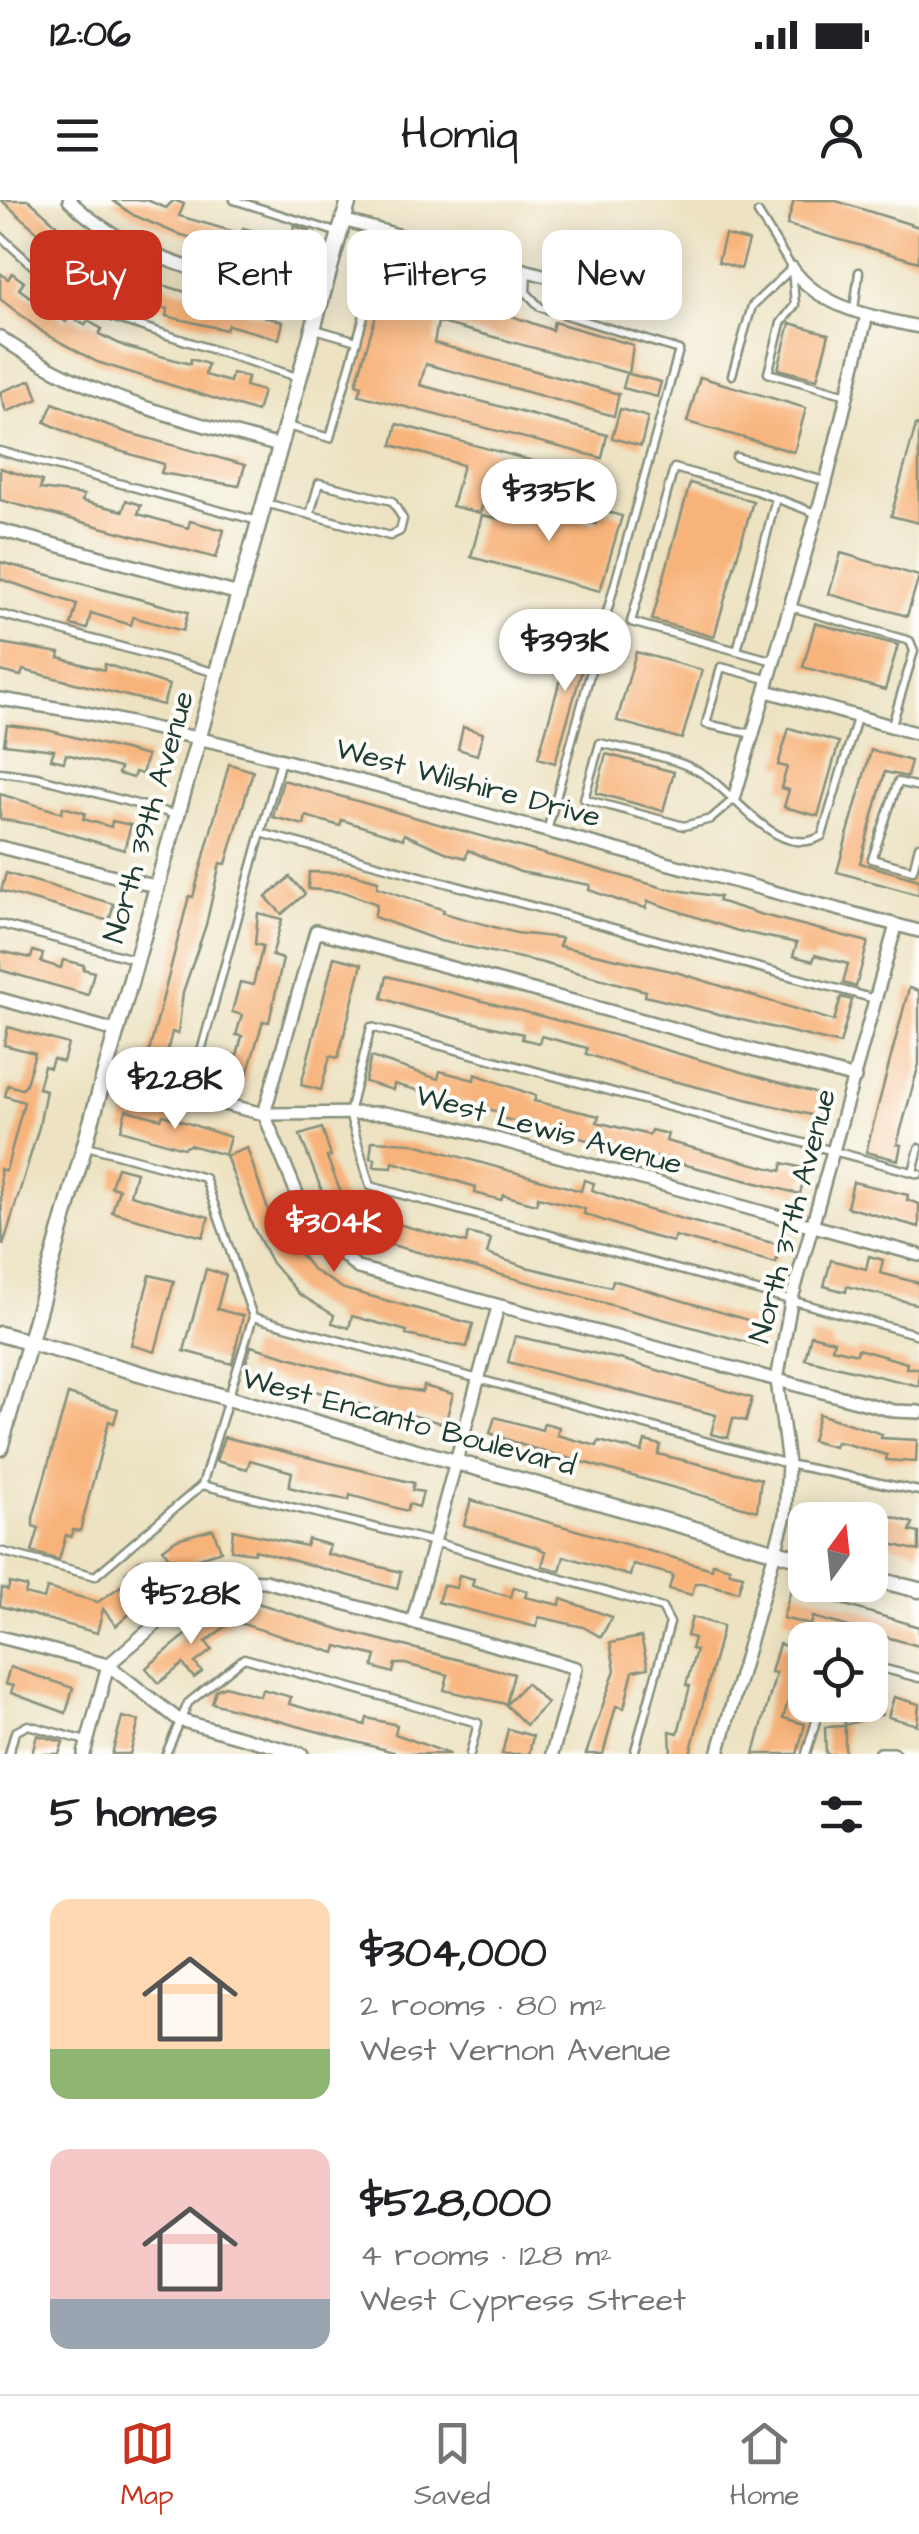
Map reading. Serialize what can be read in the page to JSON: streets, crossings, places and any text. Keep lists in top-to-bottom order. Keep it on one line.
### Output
{"streets":{"street":["West Wilshire Drive","North 39th Avenue","West Lewis Avenue","North 37th Avenue","West Encanto Boulevard"]},"crossings":[["West Wilshire Drive","North 39th Avenue"],["West Wilshire Drive","North 37th Avenue"],["North 39th Avenue","West Lewis Avenue"],["North 39th Avenue","West Encanto Boulevard"],["West Lewis Avenue","North 37th Avenue"],["North 37th Avenue","West Encanto Boulevard"]],"north":"top","page":{"status":"12:06","header":"Homiq","chip":["Buy","Rent","Filters","New"],"price":["$335K","$393K","$228K","$304K","$528K"],"heading":"5 homes","list":[{"name":"$304,000","note":"2 rooms · 80 m² · West Vernon Avenue"},{"name":"$528,000","note":"4 rooms · 128 m² · West Cypress Street"}],"tabs":["Map","Saved","Home"]}}
